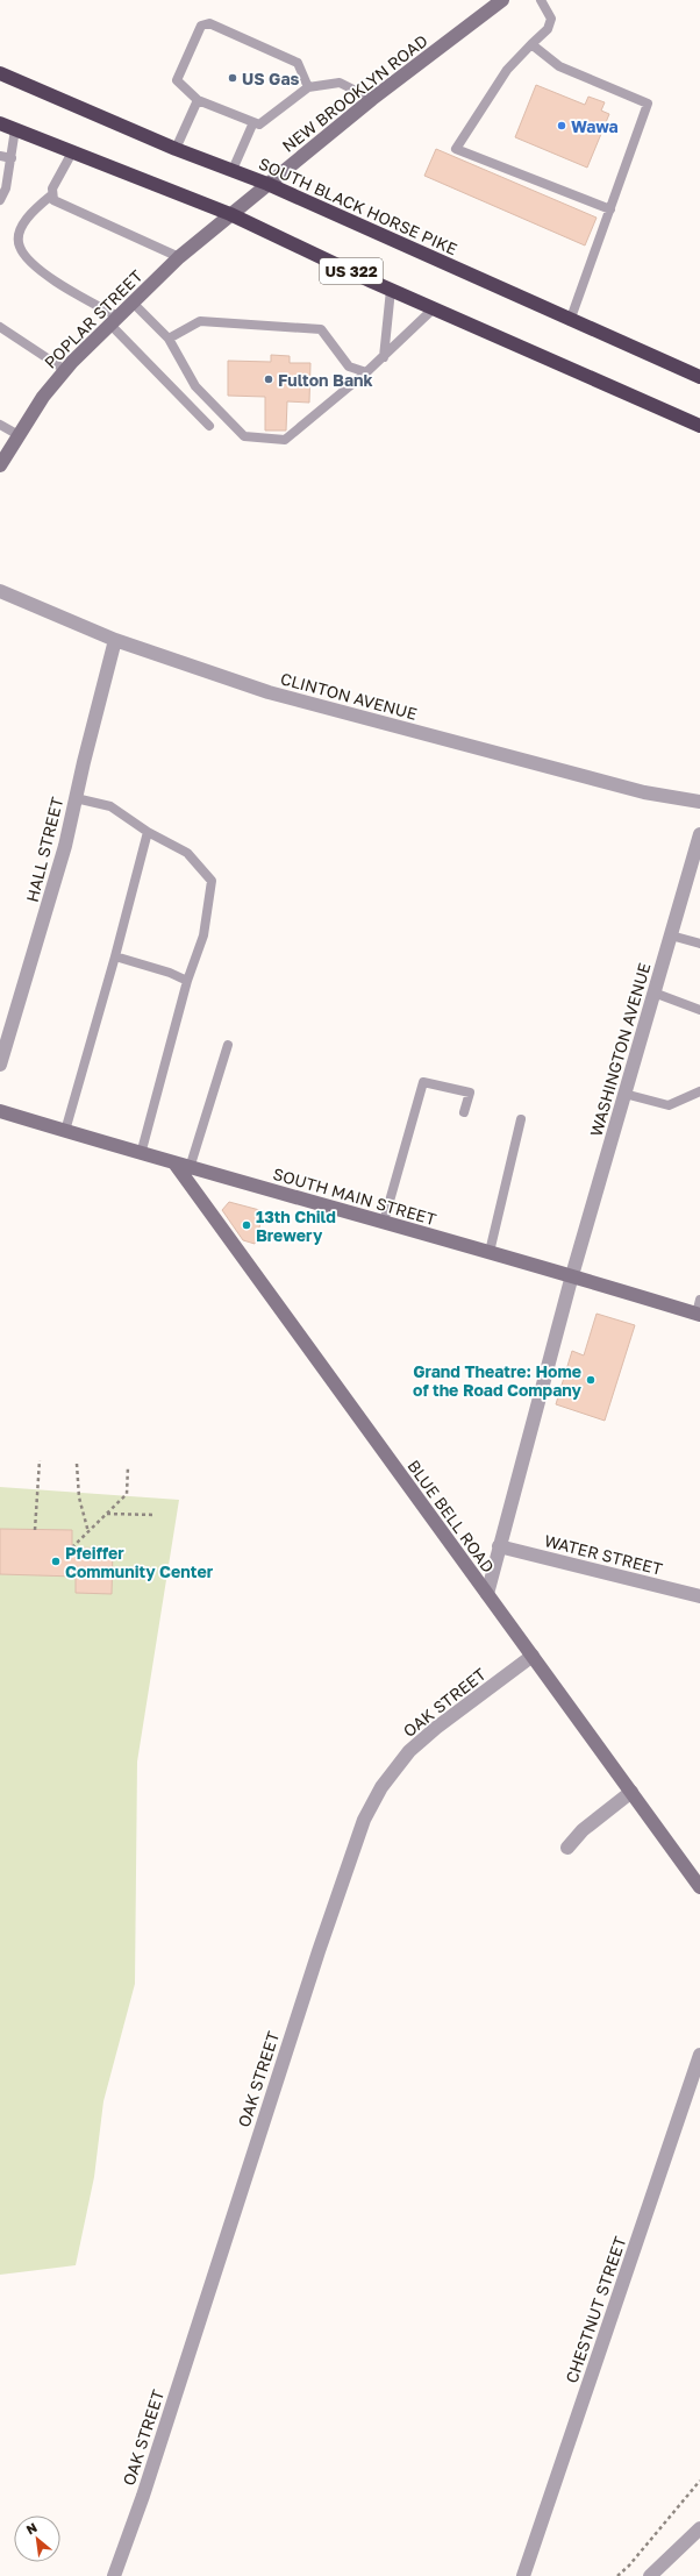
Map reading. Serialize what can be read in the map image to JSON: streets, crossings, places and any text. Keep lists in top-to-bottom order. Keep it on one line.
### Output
{"streets":{"highway":["SOUTH BLACK HORSE PIKE","US 322"],"street":["NEW BROOKLYN ROAD","POPLAR STREET","CLINTON AVENUE","HALL STREET","WASHINGTON AVENUE","SOUTH MAIN STREET","BLUE BELL ROAD","WATER STREET","OAK STREET","CHESTNUT STREET"]},"crossings":[["NEW BROOKLYN ROAD","SOUTH BLACK HORSE PIKE"],["NEW BROOKLYN ROAD","US 322"],["NEW BROOKLYN ROAD","POPLAR STREET"],["US 322","POPLAR STREET"],["CLINTON AVENUE","HALL STREET"],["WASHINGTON AVENUE","SOUTH MAIN STREET"],["WASHINGTON AVENUE","BLUE BELL ROAD"],["WASHINGTON AVENUE","WATER STREET"],["SOUTH MAIN STREET","BLUE BELL ROAD"],["BLUE BELL ROAD","OAK STREET"]],"places":["US Gas","Wawa","Fulton Bank","13th Child Brewery","Grand Theatre: Home of the Road Company","Pfeiffer Community Center"],"north":"top left"}
